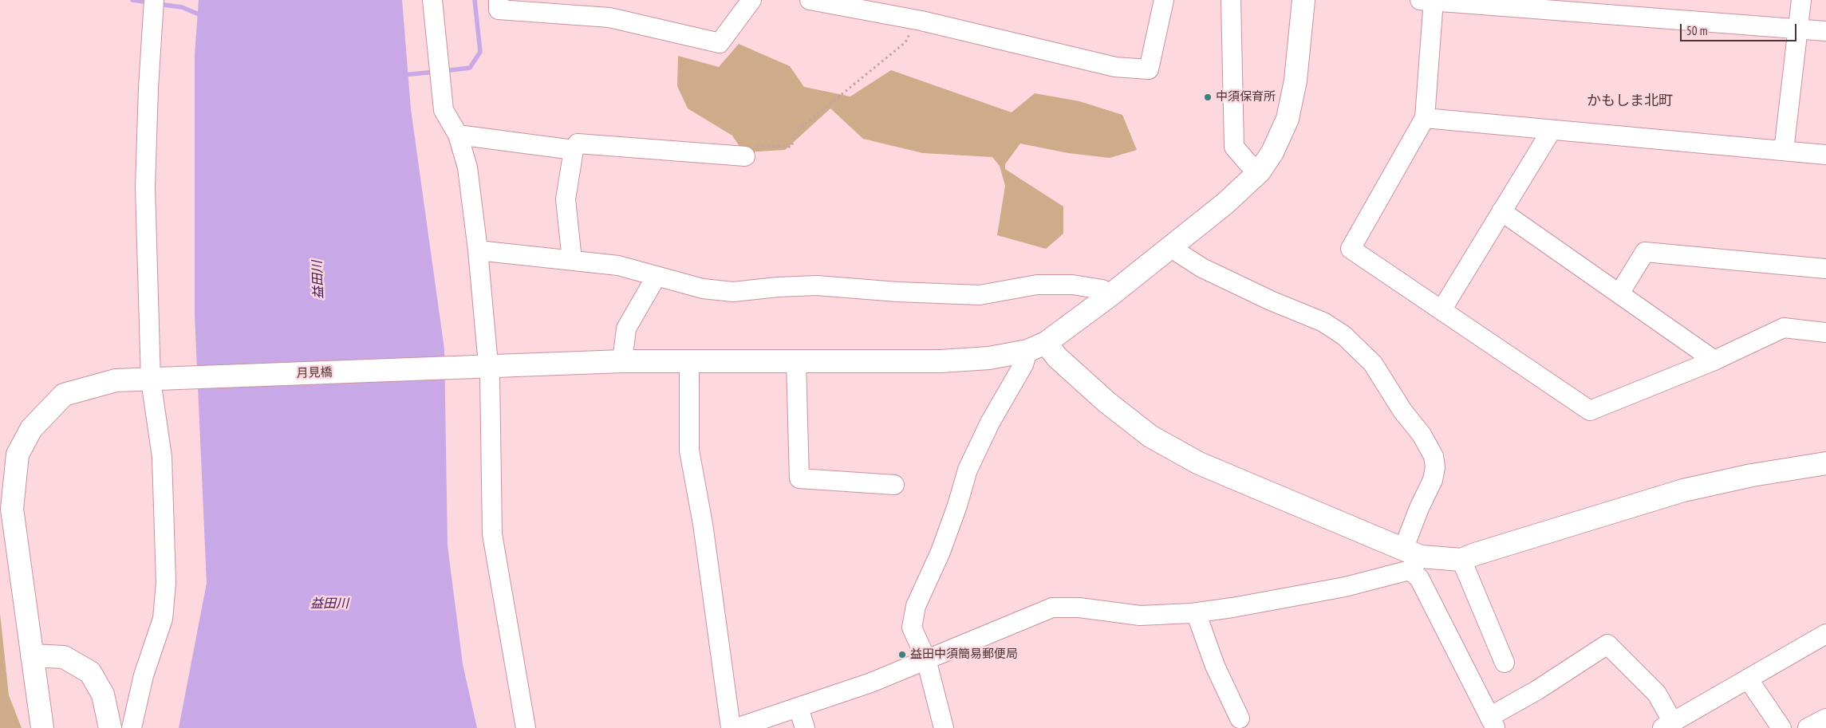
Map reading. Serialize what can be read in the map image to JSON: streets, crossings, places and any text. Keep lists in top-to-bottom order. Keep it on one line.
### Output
{"streets":{"street":["月見橋"]},"districts":["かもしま北町"],"water":["益田川"],"places":["中須保育所","益田中須簡易郵便局"],"scale_bar":"50 m"}
